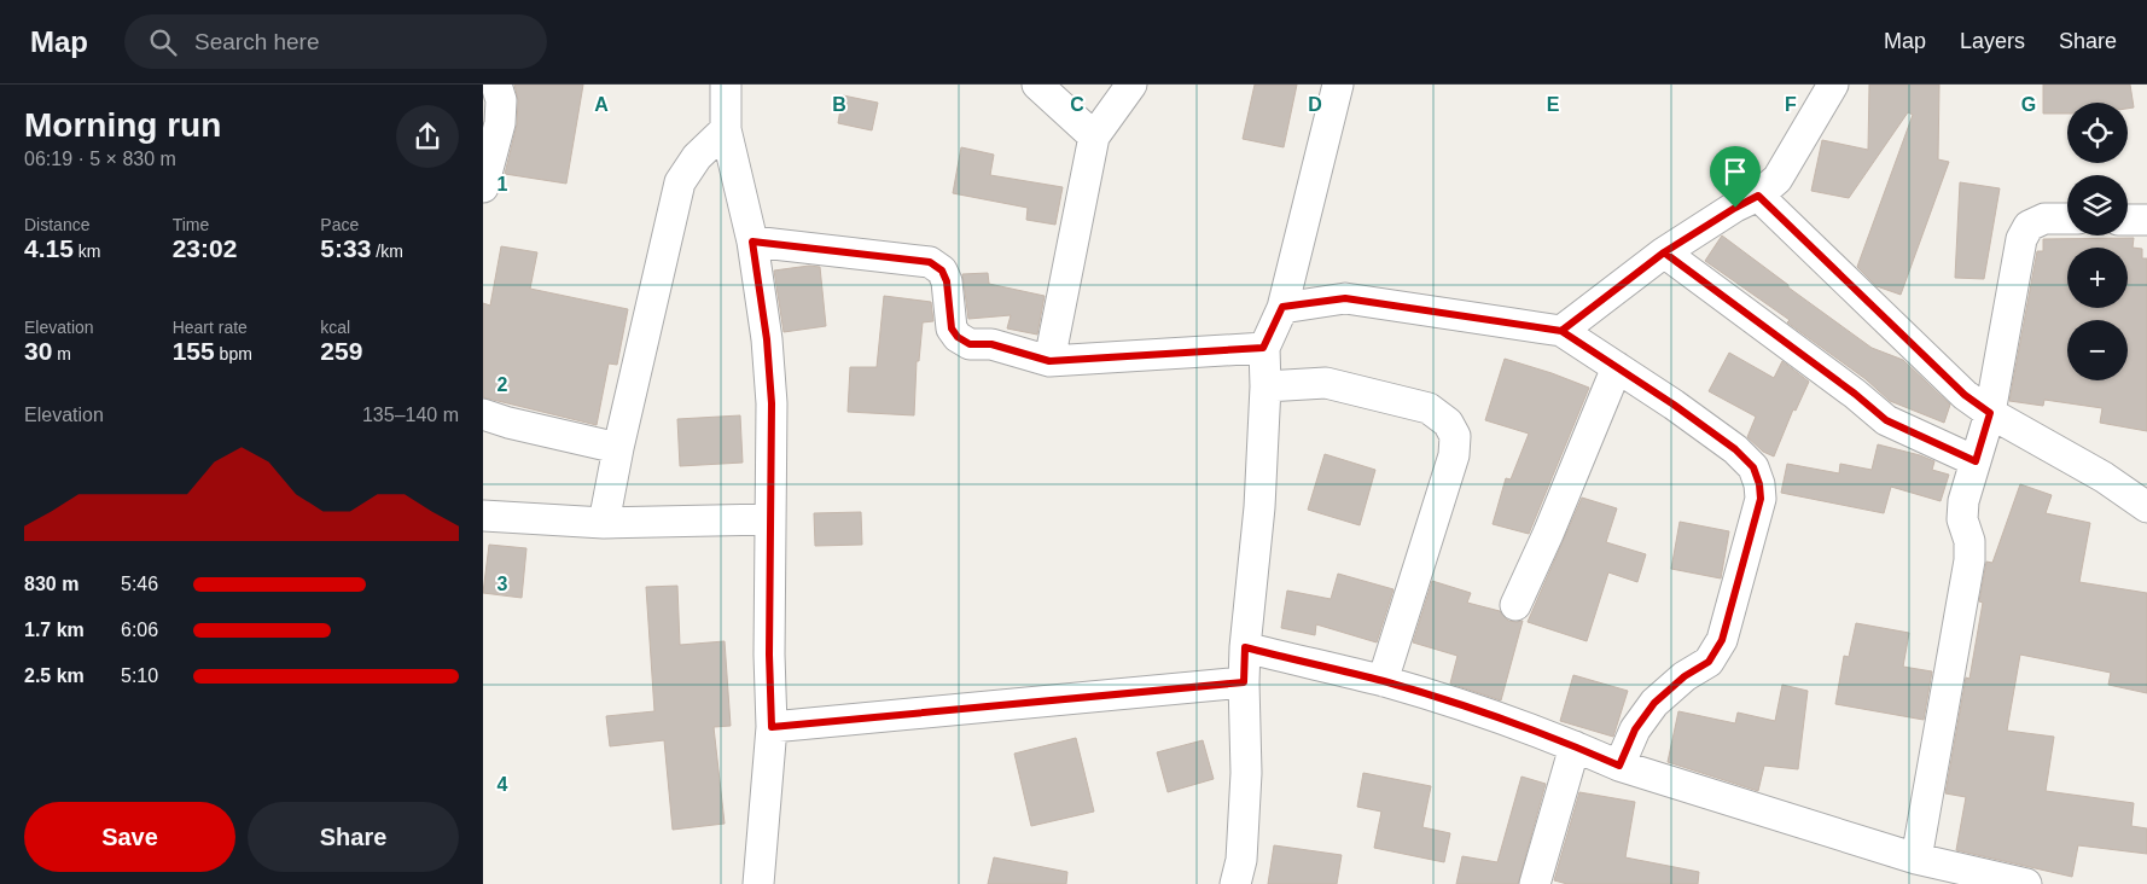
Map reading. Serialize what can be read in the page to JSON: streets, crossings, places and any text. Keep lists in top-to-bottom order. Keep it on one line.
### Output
{"page":{"header":"Map","search":"Search here","nav":["Map","Layers","Share"],"heading":["Morning run","06:19 · 5 × 830 m"],"map_buttons":["+","−"],"stats":[["Distance","4.15 km"],["Time","23:02"],["Pace","5:33 /km"],["Elevation","30 m"],["Heart rate","155 bpm"],["kcal","259"]],"chart":["Elevation","135–140 m"],"list":[{"name":"830 m","note":"5:46"},{"name":"1.7 km","note":"6:06"},{"name":"2.5 km","note":"5:10"}],"buttons":["Save","Share"]},"grid":{"columns":["A","B","C","D","E","F","G"],"rows":["1","2","3","4"]}}
